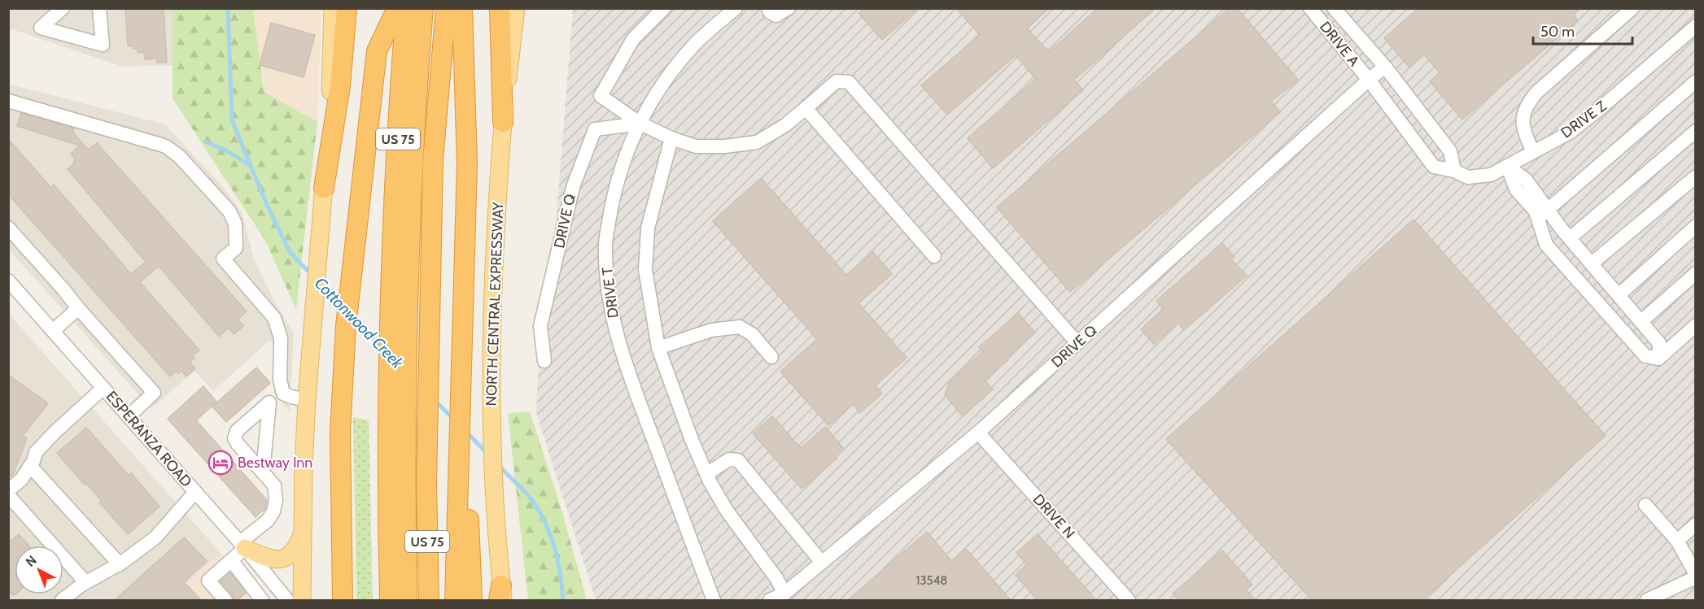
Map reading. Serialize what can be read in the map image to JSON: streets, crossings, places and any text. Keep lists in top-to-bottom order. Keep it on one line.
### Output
{"streets":{"highway":["US 75"],"main road":["NORTH CENTRAL EXPRESSWAY"],"street":["DRIVE A","DRIVE Z","DRIVE Q","DRIVE T","ESPERANZA ROAD","DRIVE N"]},"crossings":[["DRIVE A","DRIVE Z"],["DRIVE A","DRIVE Q"],["DRIVE Z","DRIVE Q"],["DRIVE Q","DRIVE T"],["DRIVE Q","DRIVE N"]],"water":["Cottonwood Creek"],"places":{"hotel":["Bestway Inn"]},"house_numbers":["13548"],"scale_bar":"50 m","north":"top left"}
